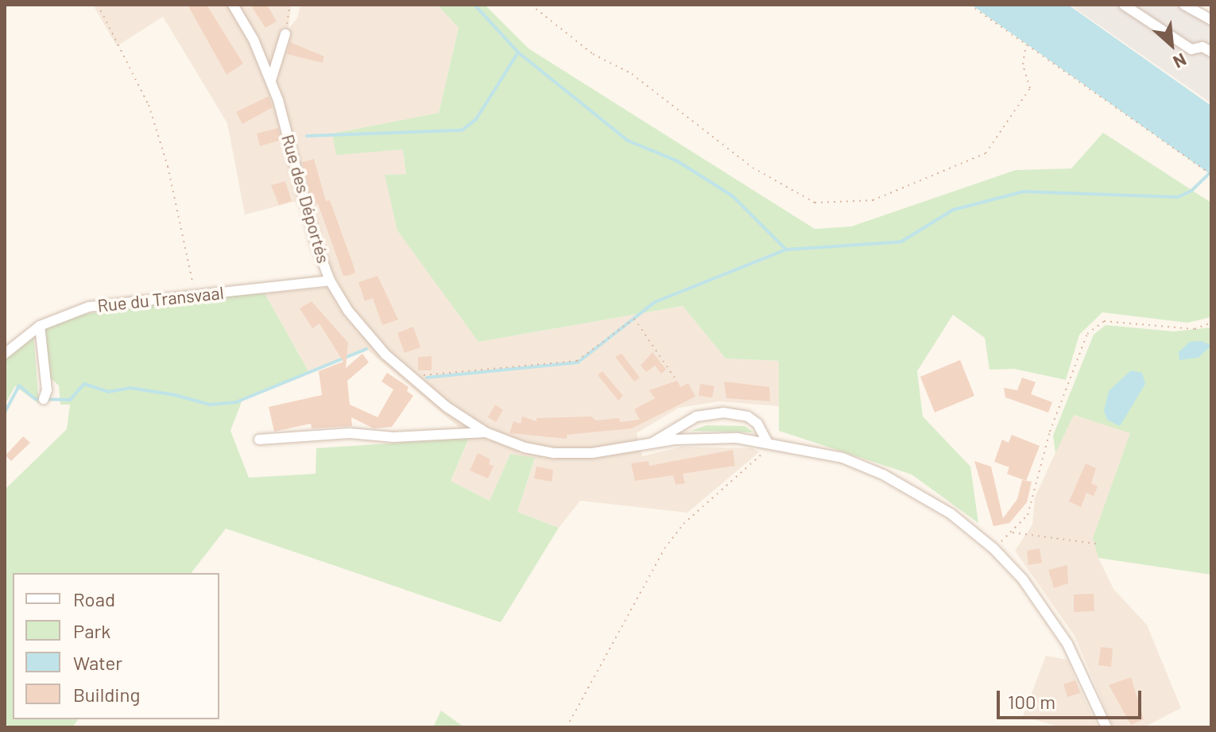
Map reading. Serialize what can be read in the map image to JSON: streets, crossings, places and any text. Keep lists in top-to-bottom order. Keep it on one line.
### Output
{"streets":{"street":["Rue des Déportés","Rue du Transvaal"]},"crossings":[["Rue des Déportés","Rue du Transvaal"]],"legend":["Road","Park","Water","Building"],"scale_bar":"100 m","north":"bottom right"}
